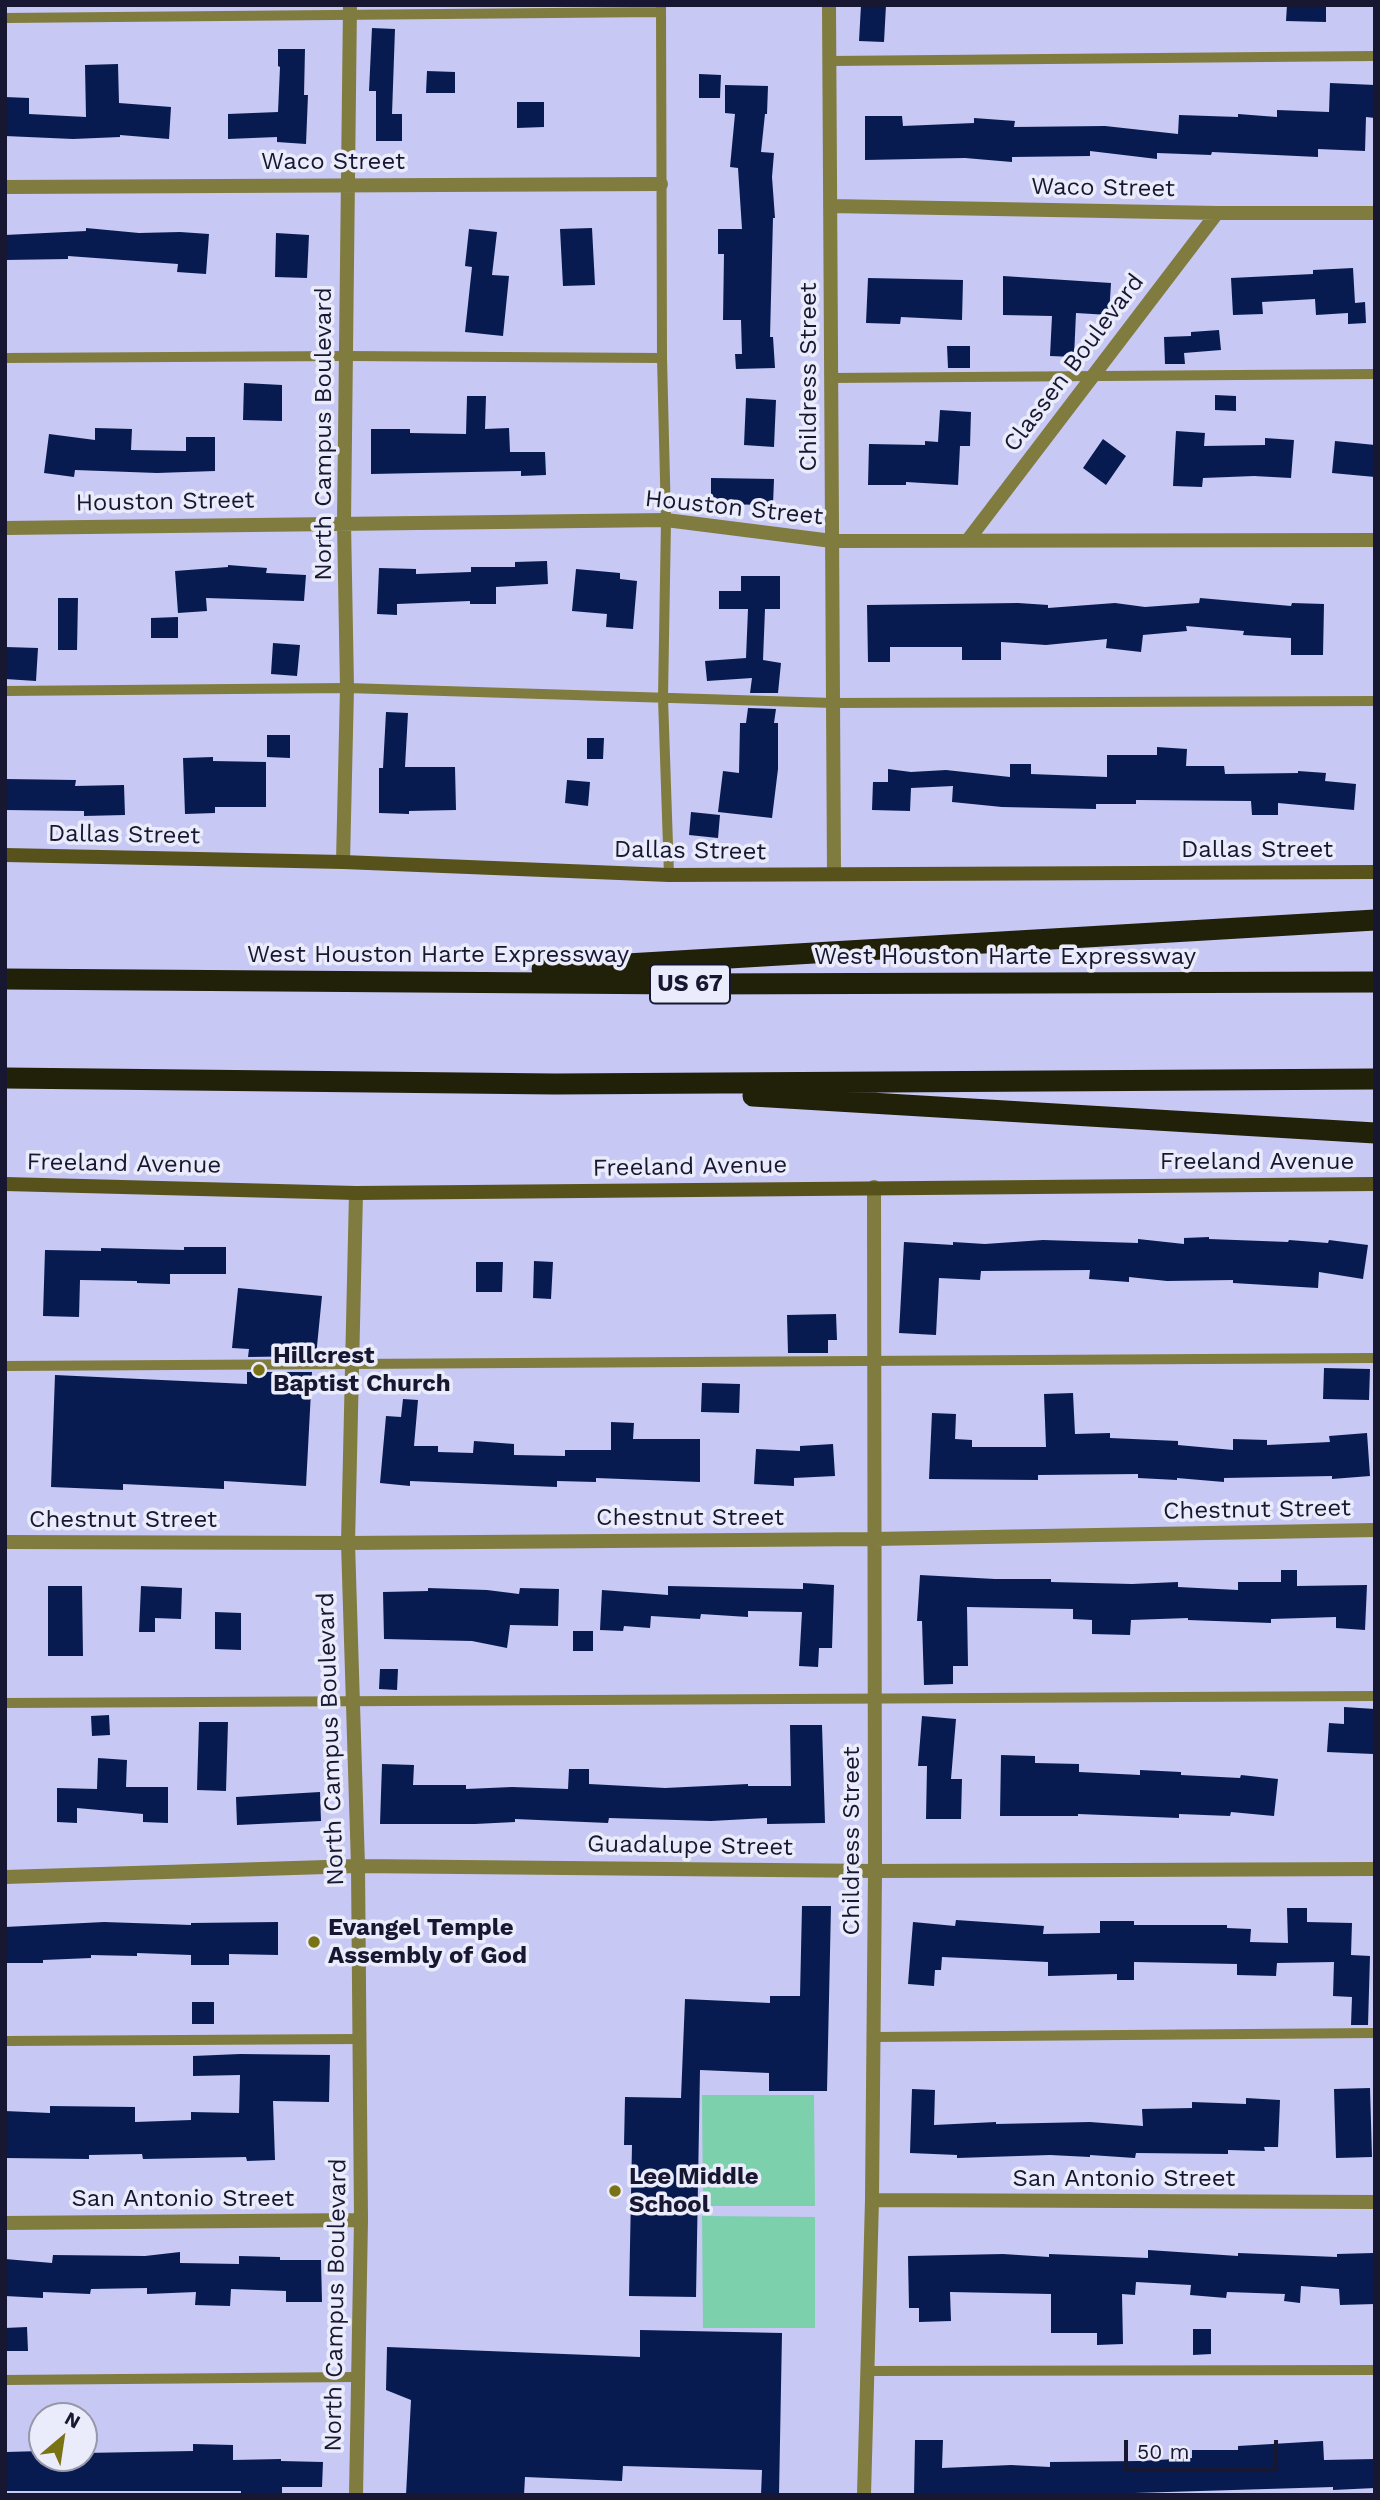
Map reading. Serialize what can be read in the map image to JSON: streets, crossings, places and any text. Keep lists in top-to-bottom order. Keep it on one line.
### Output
{"streets":{"highway":["West Houston Harte Expressway","US 67"],"main road":["Dallas Street","Freeland Avenue"],"street":["Waco Street","Classen Boulevard","Childress Street","North Campus Boulevard","Houston Street","Chestnut Street","Guadalupe Street","San Antonio Street"]},"crossings":[["Waco Street","Classen Boulevard"],["Waco Street","Childress Street"],["Waco Street","North Campus Boulevard"],["Classen Boulevard","Houston Street"],["Childress Street","Houston Street"],["Childress Street","Dallas Street"],["Childress Street","Freeland Avenue"],["Childress Street","Chestnut Street"],["Childress Street","Guadalupe Street"],["Childress Street","San Antonio Street"],["North Campus Boulevard","Houston Street"],["North Campus Boulevard","Dallas Street"],["North Campus Boulevard","Freeland Avenue"],["North Campus Boulevard","Chestnut Street"],["North Campus Boulevard","Guadalupe Street"],["North Campus Boulevard","San Antonio Street"]],"places":["Hillcrest Baptist Church","Evangel Temple Assembly of God","Lee Middle School"],"scale_bar":"50 m","north":"top right"}
